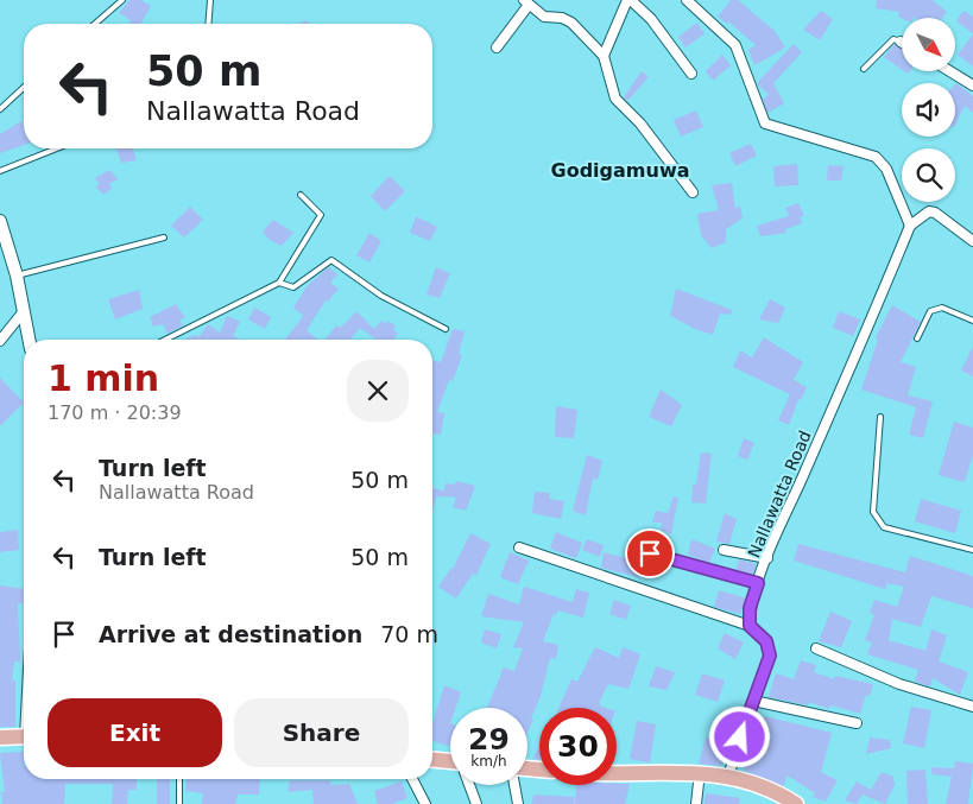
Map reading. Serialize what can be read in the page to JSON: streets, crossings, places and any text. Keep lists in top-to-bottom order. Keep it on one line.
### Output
{"streets":{"street":["Nallawatta Road"]},"districts":["Godigamuwa"],"north":"bottom right","page":{"turn":["50 m","Nallawatta Road"],"heading":["1 min","170 m · 20:39"],"list":[{"name":"Turn left","note":"Nallawatta Road","value":"50 m"},{"name":"Turn left","value":"50 m"},{"name":"Arrive at destination","value":"70 m"}],"buttons":["Exit","Share"],"speed":"29 km/h","limit":"30"}}
